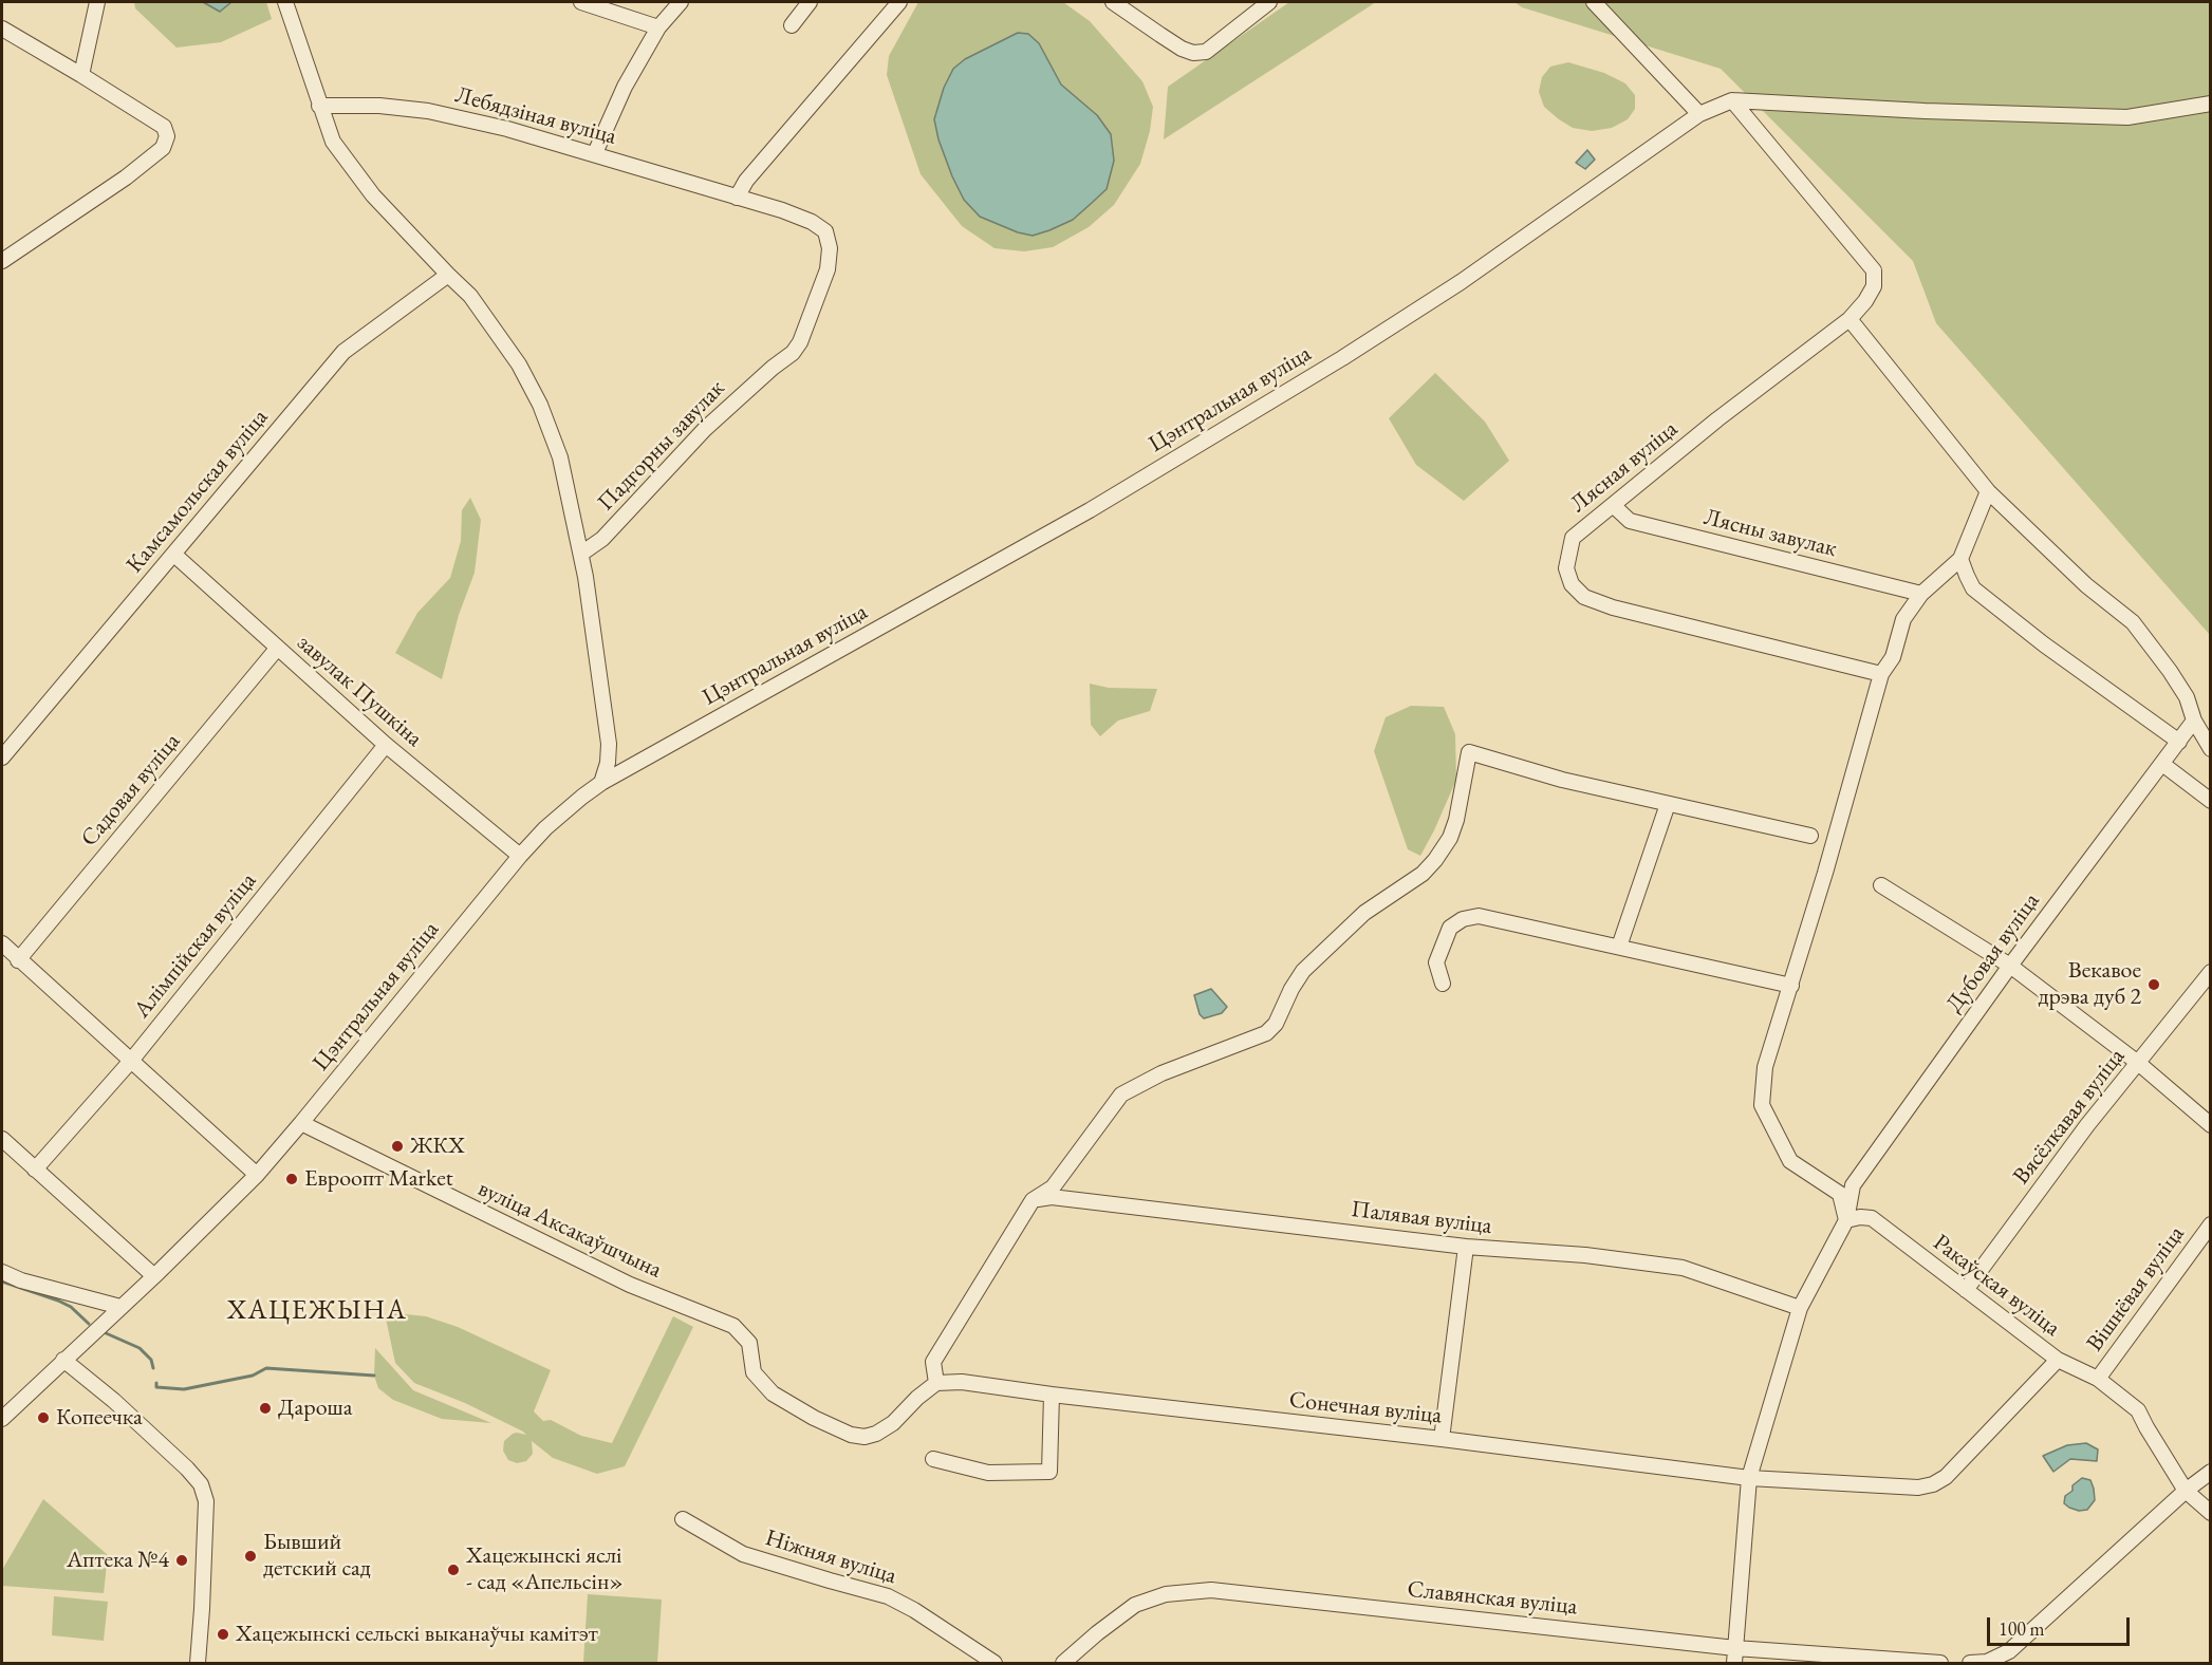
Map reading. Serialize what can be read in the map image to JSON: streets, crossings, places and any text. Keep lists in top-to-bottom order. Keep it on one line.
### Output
{"streets":{"street":["Лебядзіная вуліца","Цэнтральная вуліца","Падгорны завулак","Лясная вуліца","Камсамольская вуліца","Лясны завулак","завулак Пушкіна","Садовая вуліца","Алімпійская вуліца","Дубовая вуліца","Вясёлкавая вуліца","Палявая вуліца","вуліца Аксакаўшчына","Ракаўская вуліца","Вішнёвая вуліца","Сонечная вуліца","Ніжняя вуліца","Славянская вуліца"]},"crossings":[["Лебядзіная вуліца","Падгорны завулак"],["Цэнтральная вуліца","Лясная вуліца"],["Цэнтральная вуліца","завулак Пушкіна"],["Цэнтральная вуліца","вуліца Аксакаўшчына"],["Лясная вуліца","Лясны завулак"],["Камсамольская вуліца","завулак Пушкіна"],["завулак Пушкіна","Садовая вуліца"],["завулак Пушкіна","Алімпійская вуліца"],["Дубовая вуліца","Палявая вуліца"],["Дубовая вуліца","Ракаўская вуліца"],["Дубовая вуліца","Сонечная вуліца"],["Дубовая вуліца","Славянская вуліца"],["Вясёлкавая вуліца","Ракаўская вуліца"],["вуліца Аксакаўшчына","Сонечная вуліца"],["Ракаўская вуліца","Вішнёвая вуліца"],["Ракаўская вуліца","Сонечная вуліца"]],"districts":["ХАЦЕЖЫНА"],"places":["Векавое дрэва дуб 2","ЖКХ","Евроопт Market","Дароша","Копеечка","Бывший детский сад","Аптека №4","Хацежынскі яслі - сад «Апельсін»","Хацежынскі сельскі выканаўчы камітэт"],"scale_bar":"100 m"}
